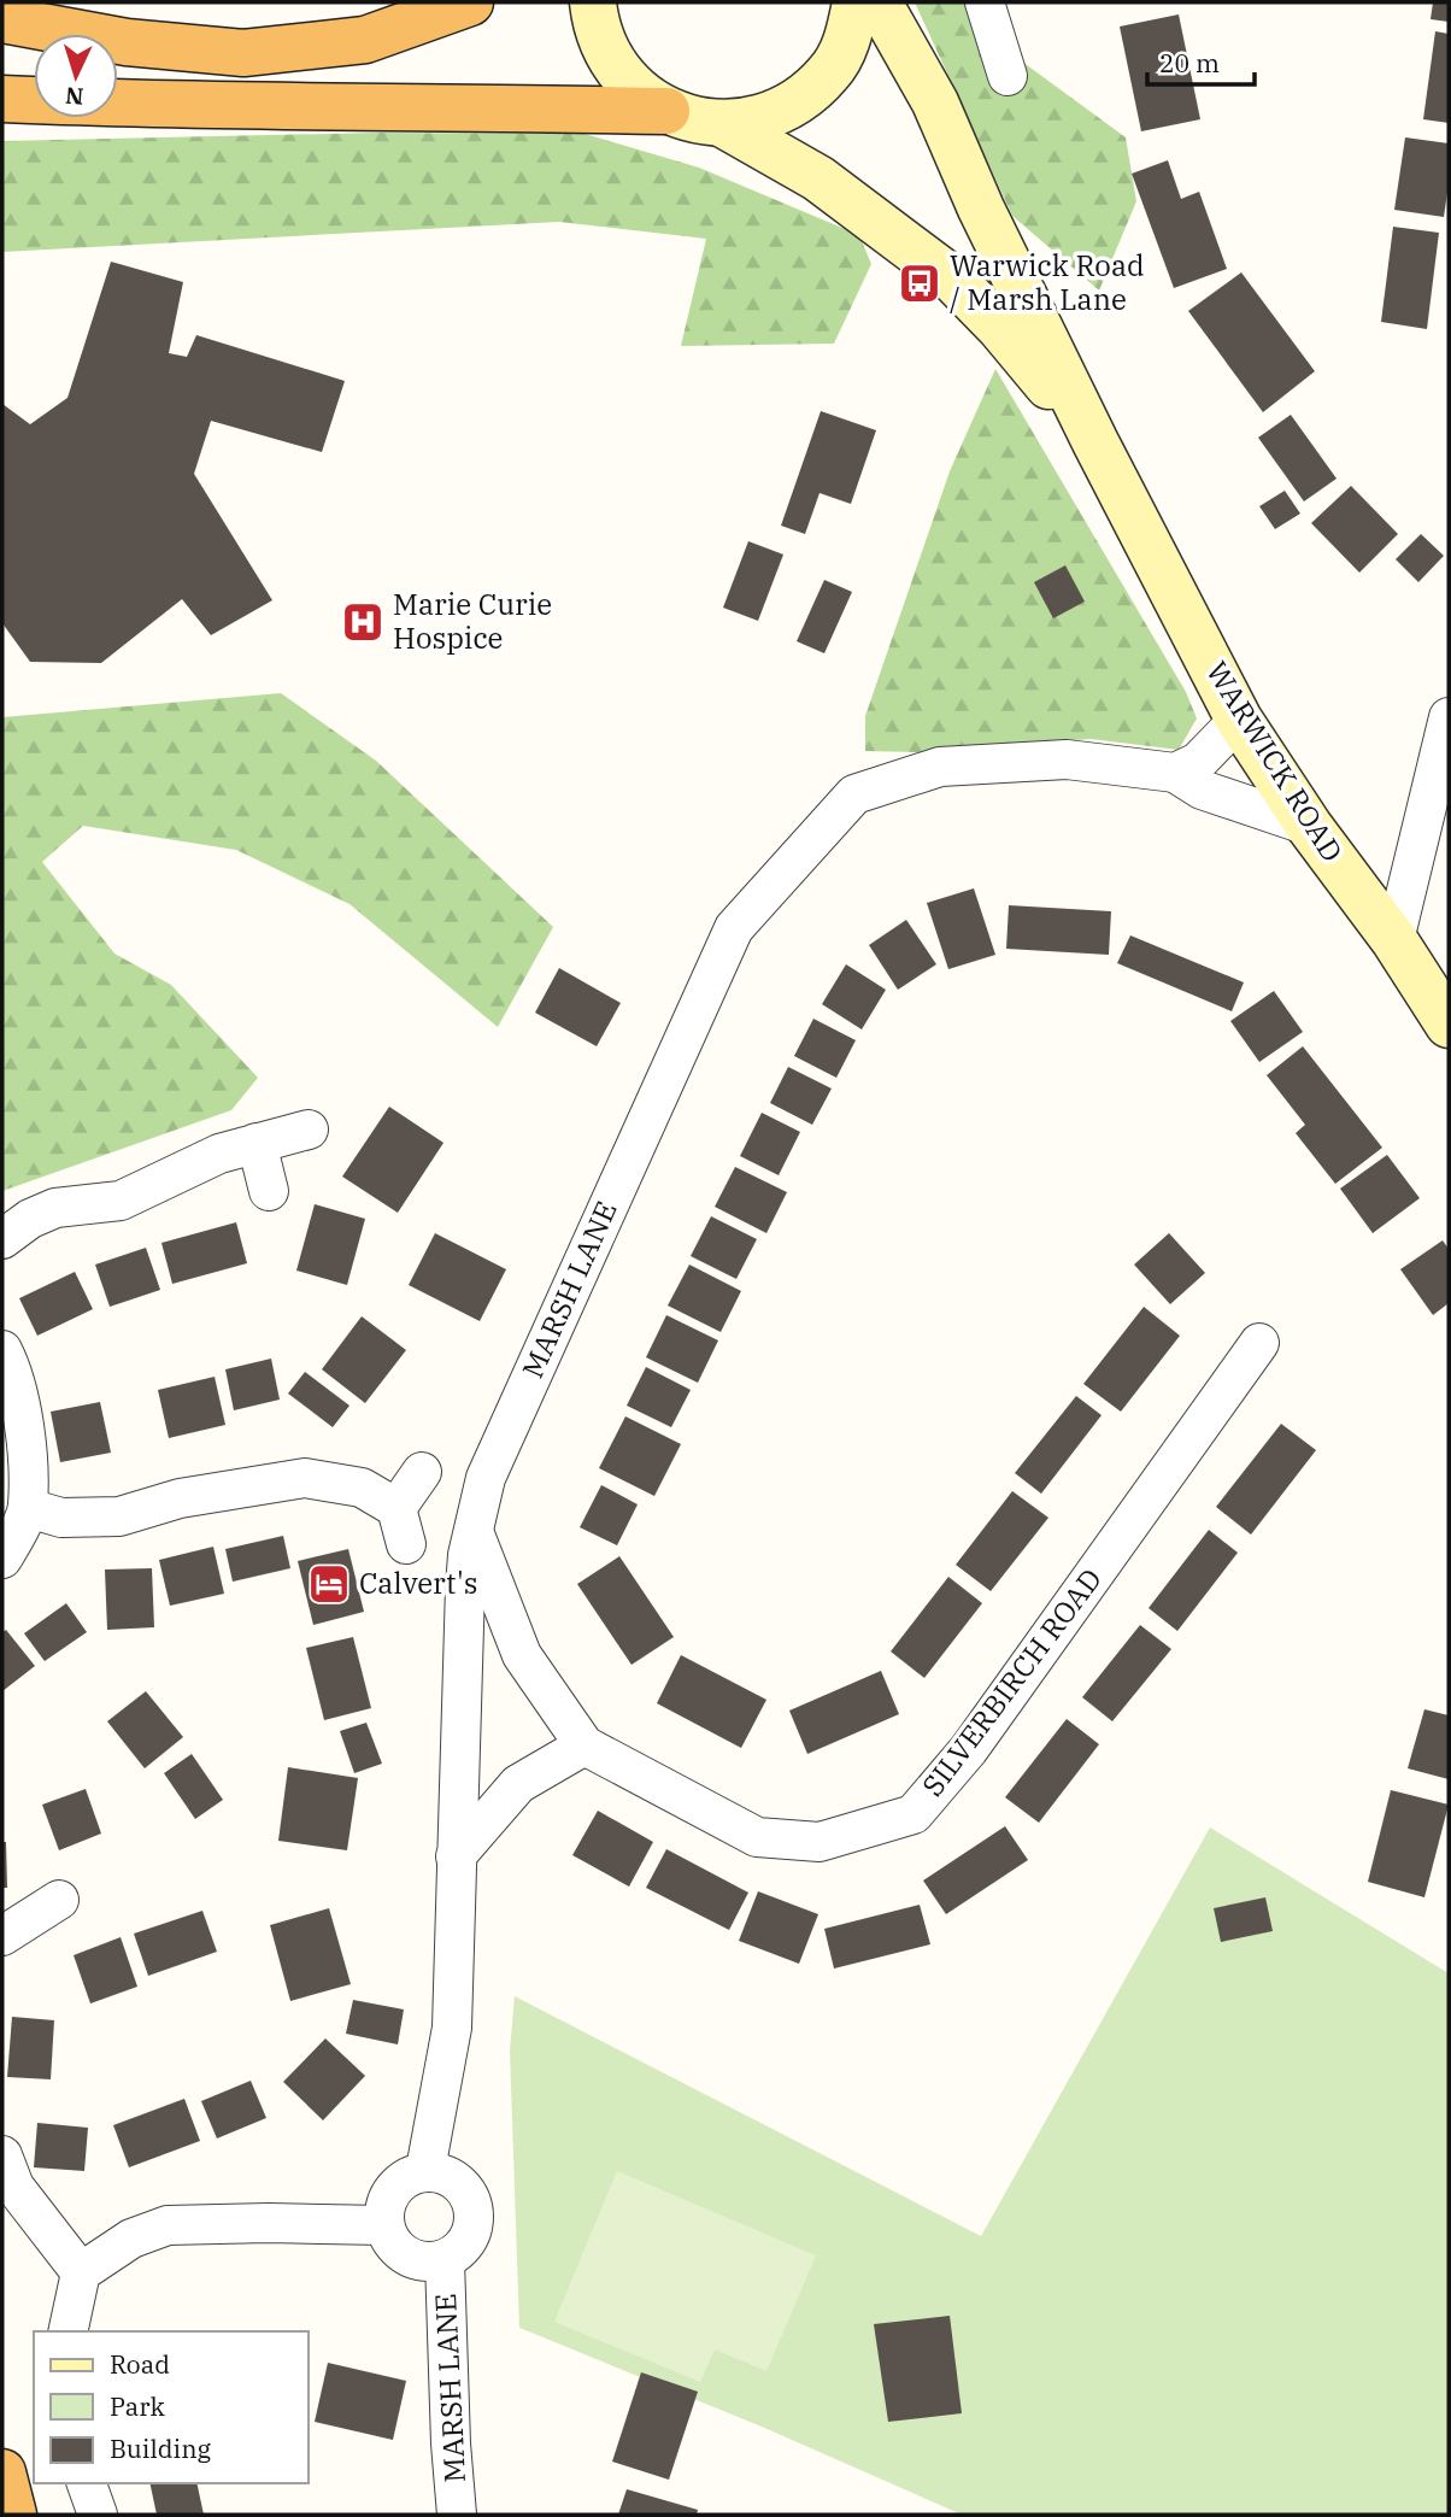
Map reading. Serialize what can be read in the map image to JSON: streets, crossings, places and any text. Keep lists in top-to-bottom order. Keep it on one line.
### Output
{"streets":{"main road":["WARWICK ROAD"],"street":["MARSH LANE","SILVERBIRCH ROAD"]},"crossings":[["WARWICK ROAD","MARSH LANE"],["MARSH LANE","SILVERBIRCH ROAD"]],"places":{"bus stop":["Warwick Road / Marsh Lane"],"hospital":["Marie Curie Hospice"],"hotel":["Calvert's"]},"legend":["Road","Park","Building"],"scale_bar":"20 m","north":"bottom"}
